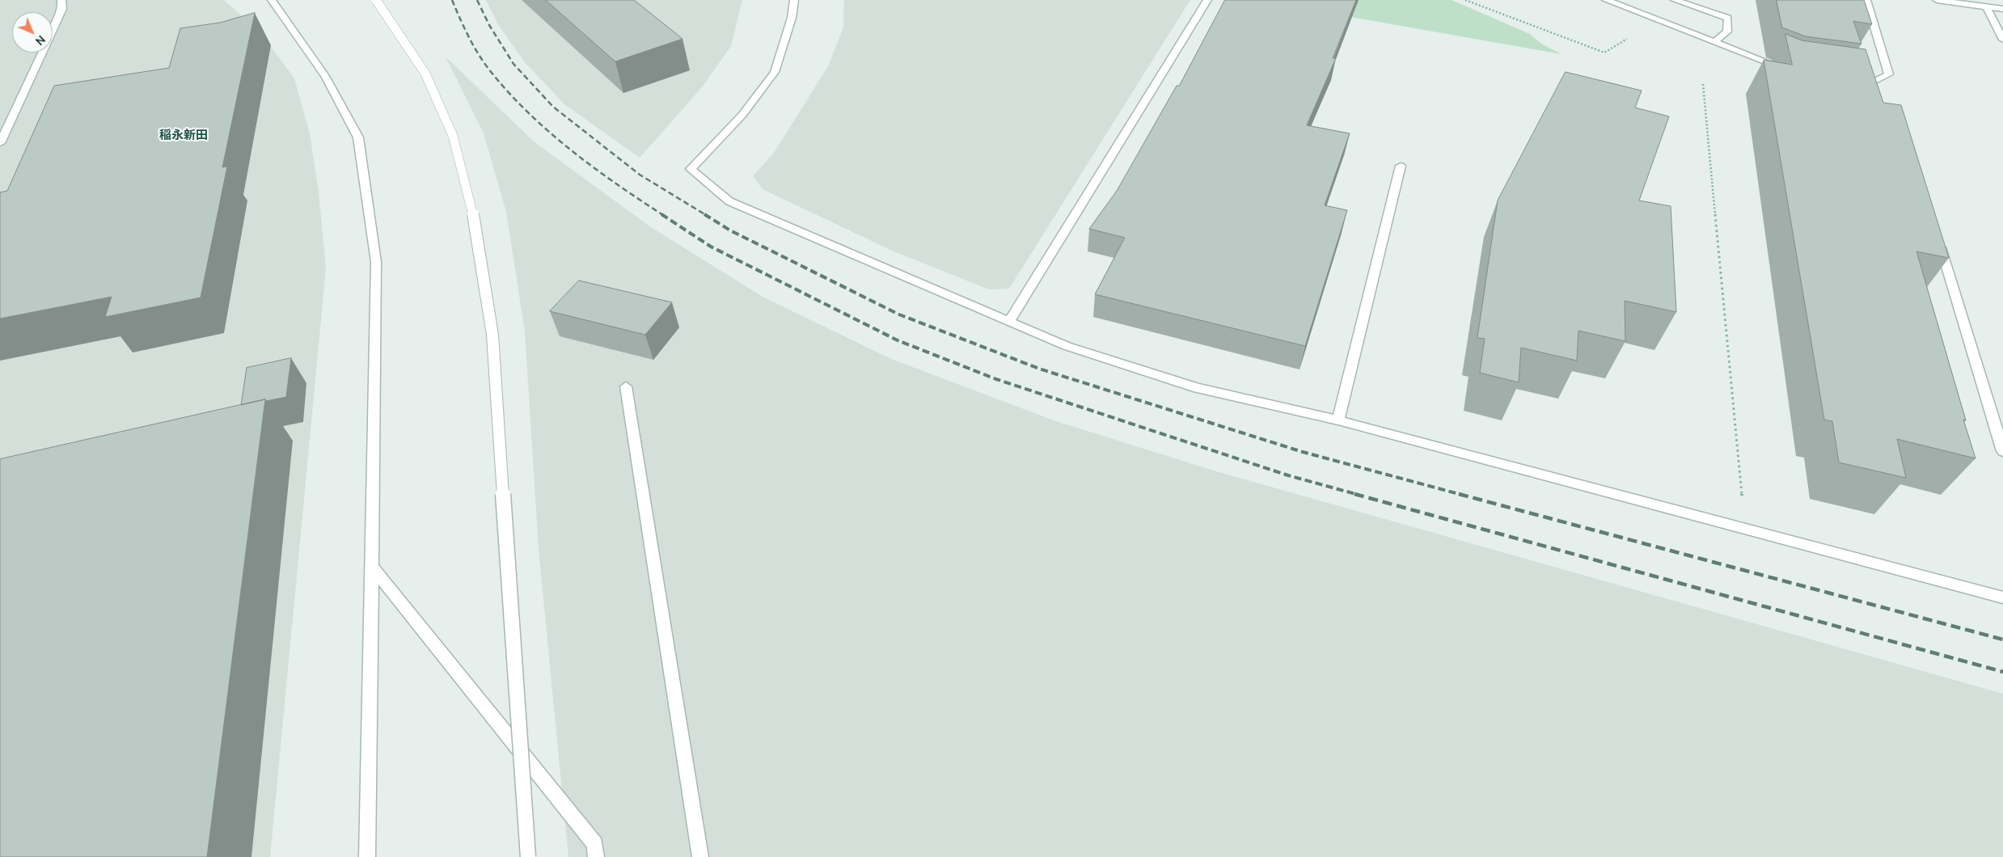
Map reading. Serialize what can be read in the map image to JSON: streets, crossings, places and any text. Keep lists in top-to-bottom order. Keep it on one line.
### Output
{"districts":["稲永新田"],"north":"bottom right"}
